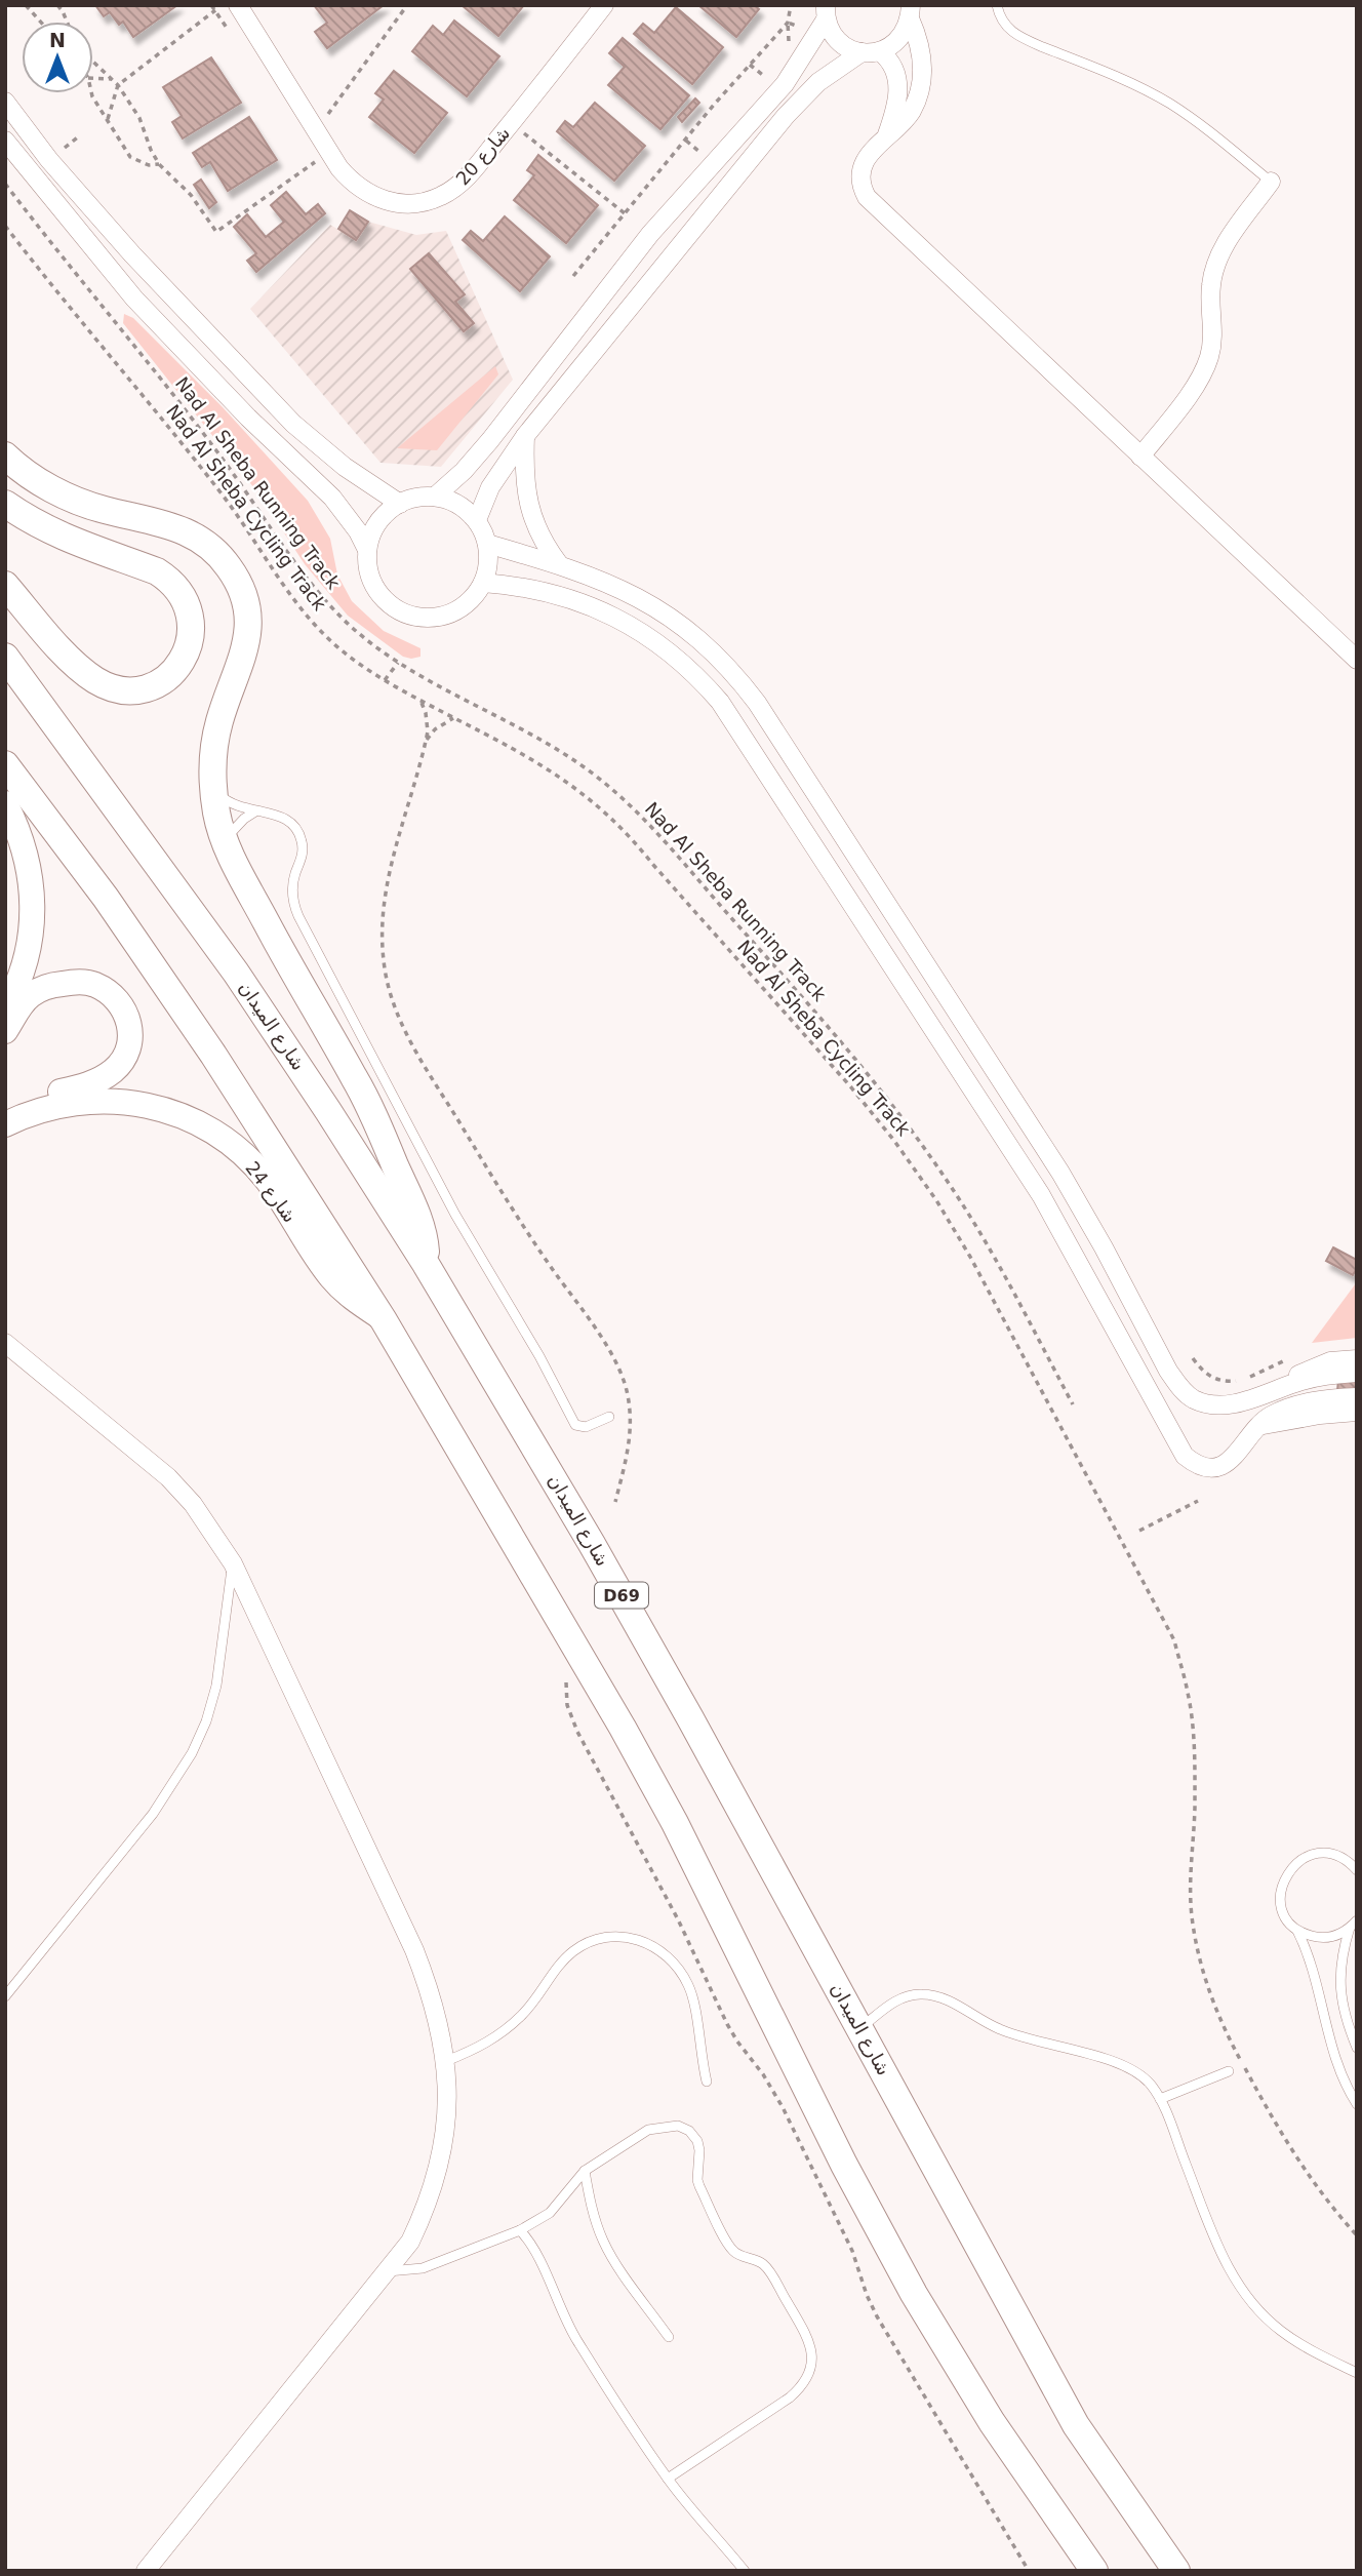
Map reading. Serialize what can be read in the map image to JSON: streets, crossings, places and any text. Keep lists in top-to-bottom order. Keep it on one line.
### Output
{"streets":{"main road":["شارع الميدان","D69"],"street":["شارع 20","شارع 24"],"path":["Nad Al Sheba Running Track","Nad Al Sheba Cycling Track"]},"north":"top"}
